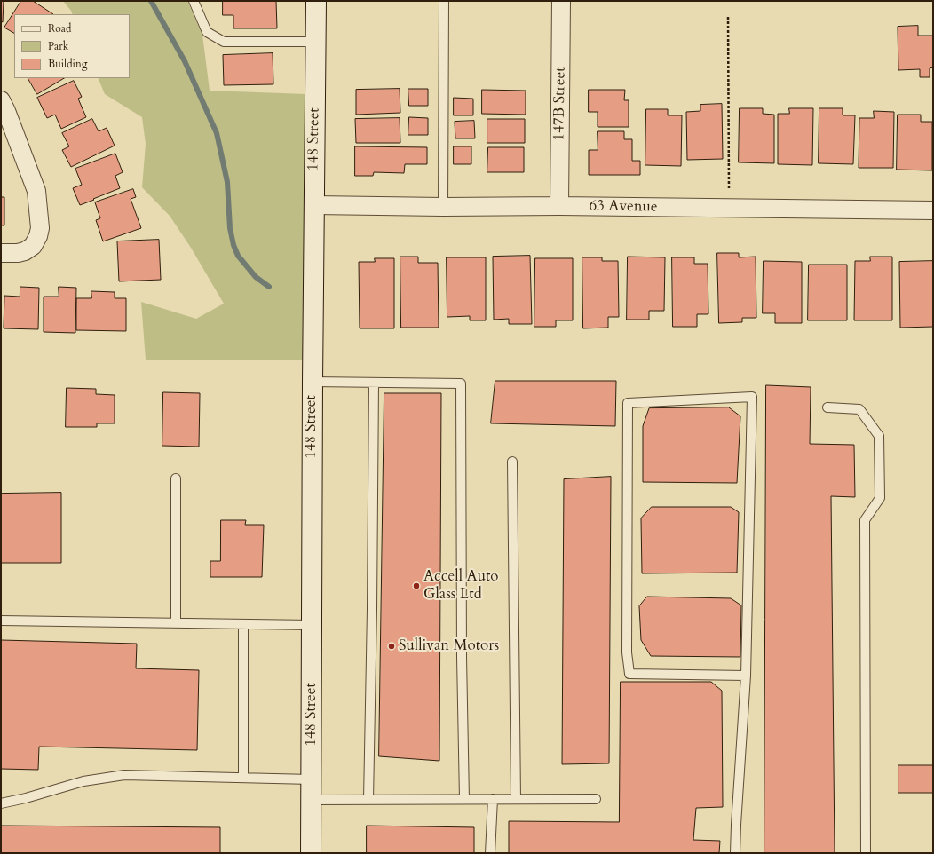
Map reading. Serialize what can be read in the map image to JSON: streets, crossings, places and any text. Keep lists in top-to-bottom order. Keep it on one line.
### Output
{"streets":{"main road":["148 Street"],"street":["147B Street","63 Avenue"]},"crossings":[["147B Street","63 Avenue"],["148 Street","63 Avenue"]],"places":["Accell Auto Glass Ltd","Sullivan Motors"],"legend":["Road","Park","Building"]}
